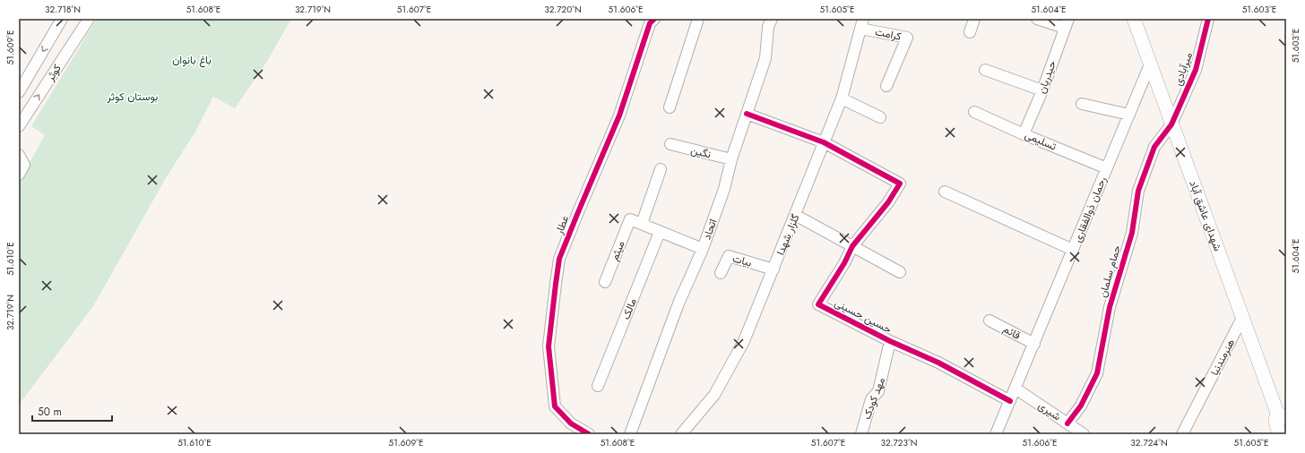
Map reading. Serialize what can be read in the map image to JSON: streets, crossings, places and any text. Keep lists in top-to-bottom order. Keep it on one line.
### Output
{"streets":{"main road":["شهدای عاشق آباد"],"street":["کرامت","میرآبادی","کوثر","حیدریان","تسلیمی","نگین","رحمان ذوالفقاری","عطار","اتحاد","گلزار شهدا","میثم","بیات","حمام سلمان","مالک","حسین حسینی","قائم","هنرمندنیا","مهد کودک","شیری"]},"crossings":[["کرامت","گلزار شهدا"],["میرآبادی","شهدای عاشق آباد"],["میرآبادی","حمام سلمان"],["حیدریان","تسلیمی"],["تسلیمی","رحمان ذوالفقاری"],["نگین","اتحاد"],["رحمان ذوالفقاری","شهدای عاشق آباد"],["رحمان ذوالفقاری","حسین حسینی"],["رحمان ذوالفقاری","قائم"],["رحمان ذوالفقاری","شیری"],["شهدای عاشق آباد","حمام سلمان"],["شهدای عاشق آباد","هنرمندنیا"],["گلزار شهدا","بیات"],["گلزار شهدا","حسین حسینی"],["حمام سلمان","شیری"],["حسین حسینی","مهد کودک"]],"parks":["باغ بانوان","بوستان کوثر"],"scale_bar":"50 m","coordinates":["32.718°N","51.608°E","32.719°N","51.607°E","32.720°N","51.606°E","51.605°E","51.604°E","51.603°E","51.609°E","51.610°E","32.723°N","32.724°N"]}
